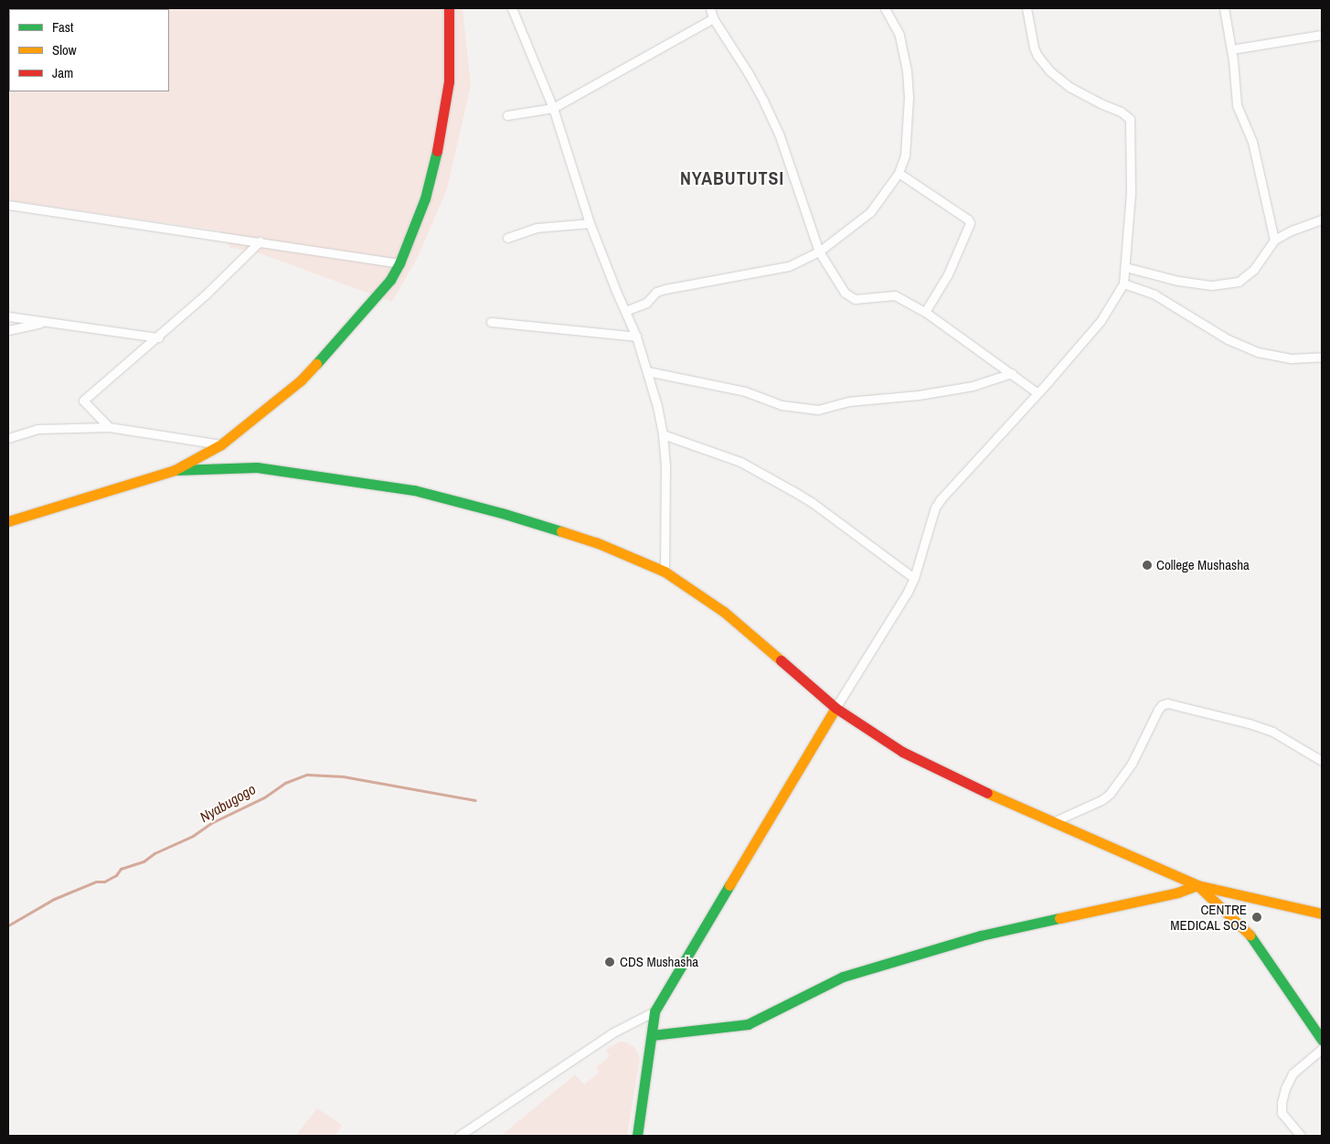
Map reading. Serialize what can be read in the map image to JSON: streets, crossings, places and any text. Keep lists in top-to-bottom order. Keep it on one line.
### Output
{"districts":["NYABUTUTSI"],"water":["Nyabugogo"],"places":["College Mushasha","CENTRE MEDICAL SOS","CDS Mushasha"],"legend":["Fast","Slow","Jam"]}
